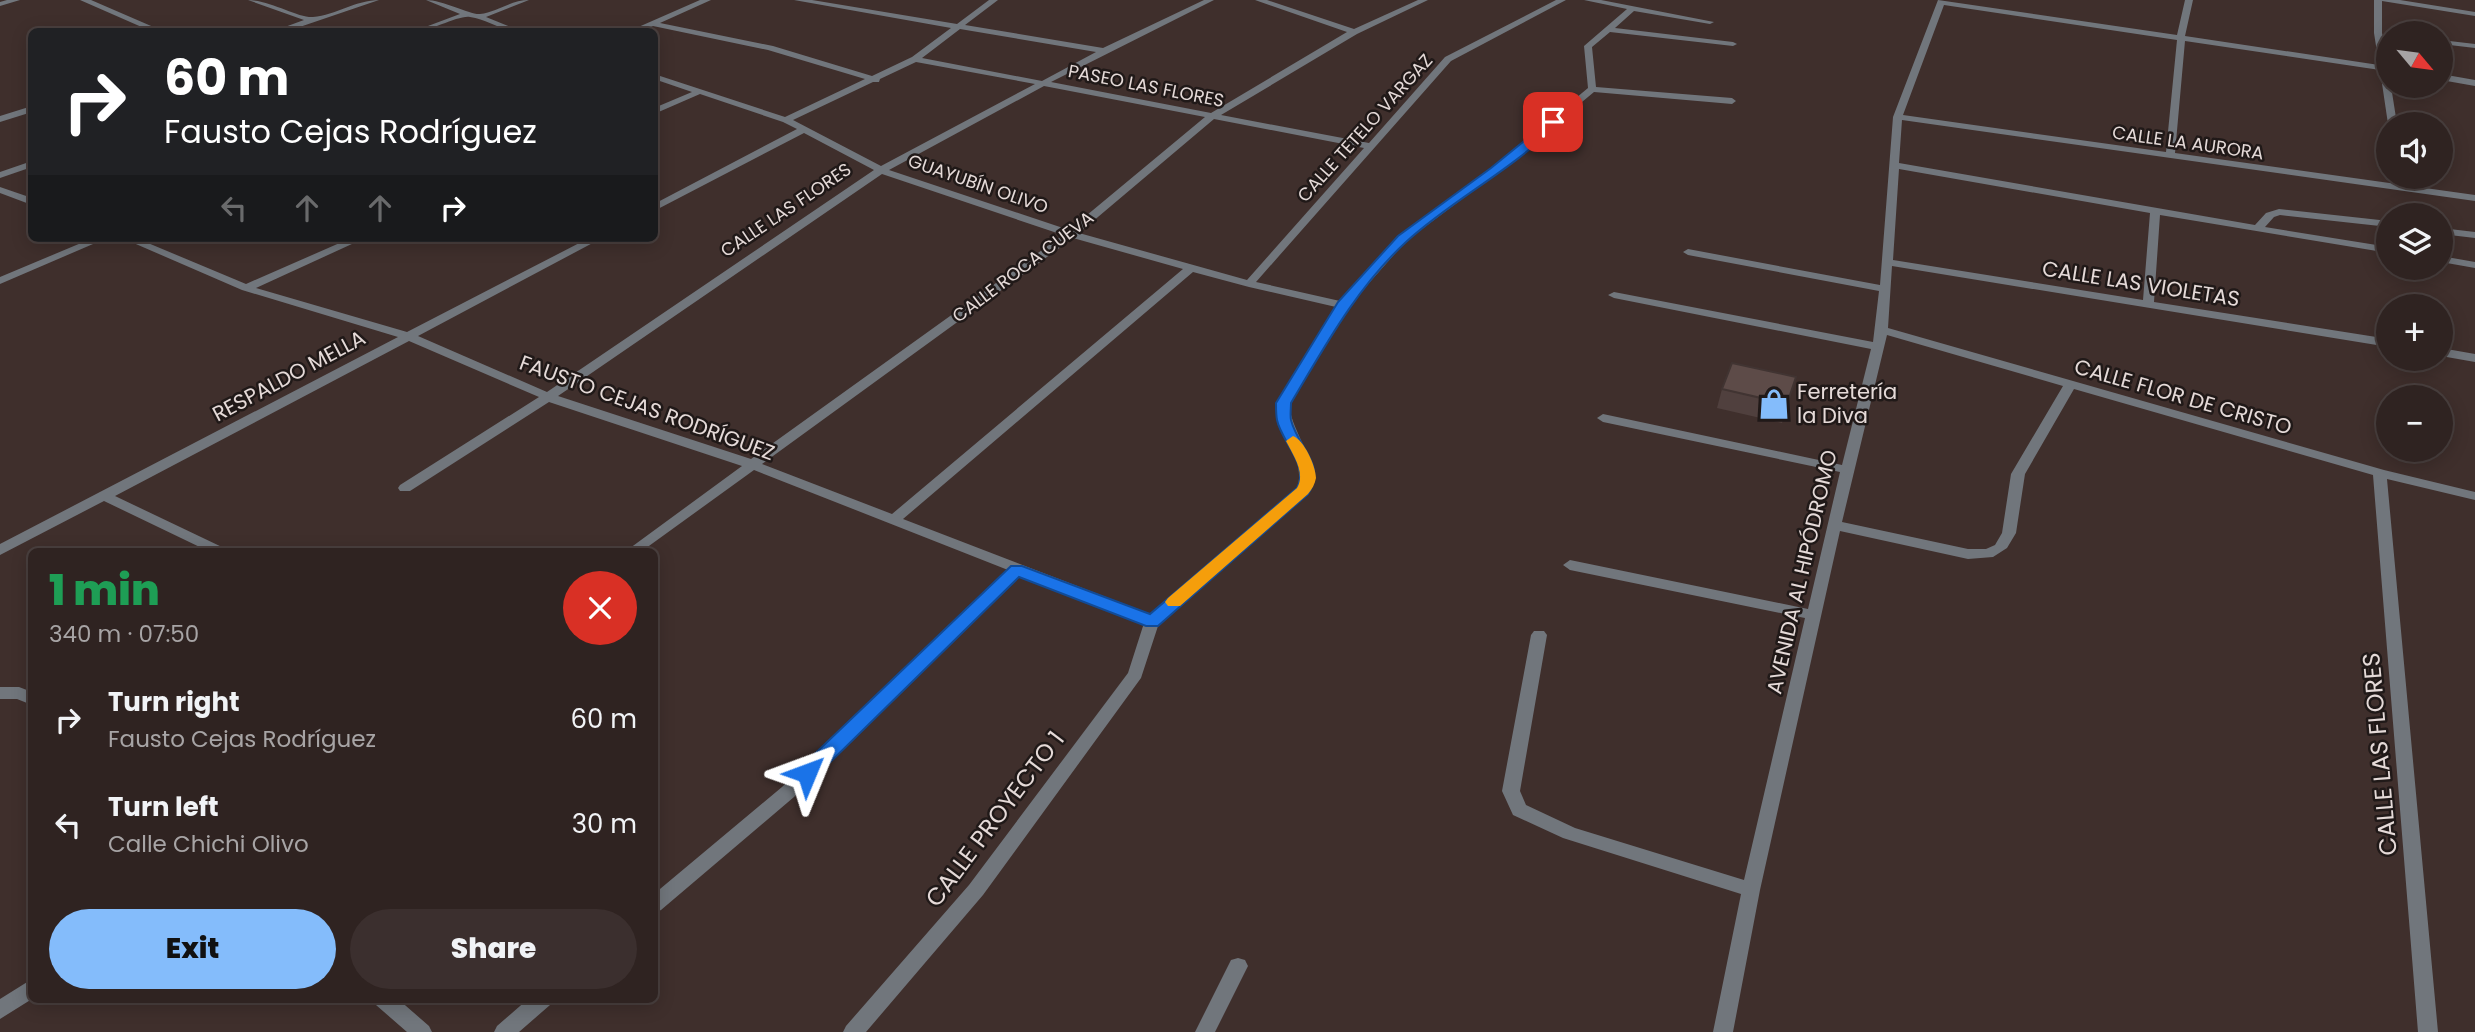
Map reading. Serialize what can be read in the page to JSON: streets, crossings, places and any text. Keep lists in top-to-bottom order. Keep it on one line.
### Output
{"streets":{"street":["PASEO LAS FLORES","CALLE TETELO VARGAZ","CALLE LA AURORA","GUAYUBÍN OLIVO","CALLE LAS FLORES","CALLE ROCA CUEVA","CALLE LAS VIOLETAS","RESPALDO MELLA","CALLE FLOR DE CRISTO","FAUSTO CEJAS RODRÍGUEZ","AVENIDA AL HIPÓDROMO","CALLE PROYECTO 1"]},"crossings":[["PASEO LAS FLORES","CALLE TETELO VARGAZ"],["PASEO LAS FLORES","CALLE LAS FLORES"],["PASEO LAS FLORES","CALLE ROCA CUEVA"],["CALLE TETELO VARGAZ","GUAYUBÍN OLIVO"],["CALLE LA AURORA","AVENIDA AL HIPÓDROMO"],["GUAYUBÍN OLIVO","CALLE LAS FLORES"],["GUAYUBÍN OLIVO","CALLE ROCA CUEVA"],["CALLE LAS FLORES","CALLE FLOR DE CRISTO"],["CALLE LAS FLORES","FAUSTO CEJAS RODRÍGUEZ"],["CALLE ROCA CUEVA","FAUSTO CEJAS RODRÍGUEZ"],["CALLE LAS VIOLETAS","AVENIDA AL HIPÓDROMO"],["RESPALDO MELLA","FAUSTO CEJAS RODRÍGUEZ"],["CALLE FLOR DE CRISTO","AVENIDA AL HIPÓDROMO"],["FAUSTO CEJAS RODRÍGUEZ","CALLE PROYECTO 1"]],"places":{"shop":["Ferretería la Diva"]},"north":"bottom right","page":{"map_buttons":["+","−"],"turn":["60 m","Fausto Cejas Rodríguez"],"heading":["1 min","340 m · 07:50"],"list":[{"name":"Turn right","note":"Fausto Cejas Rodríguez","value":"60 m"},{"name":"Turn left","note":"Calle Chichi Olivo","value":"30 m"}],"buttons":["Exit","Share"]}}
